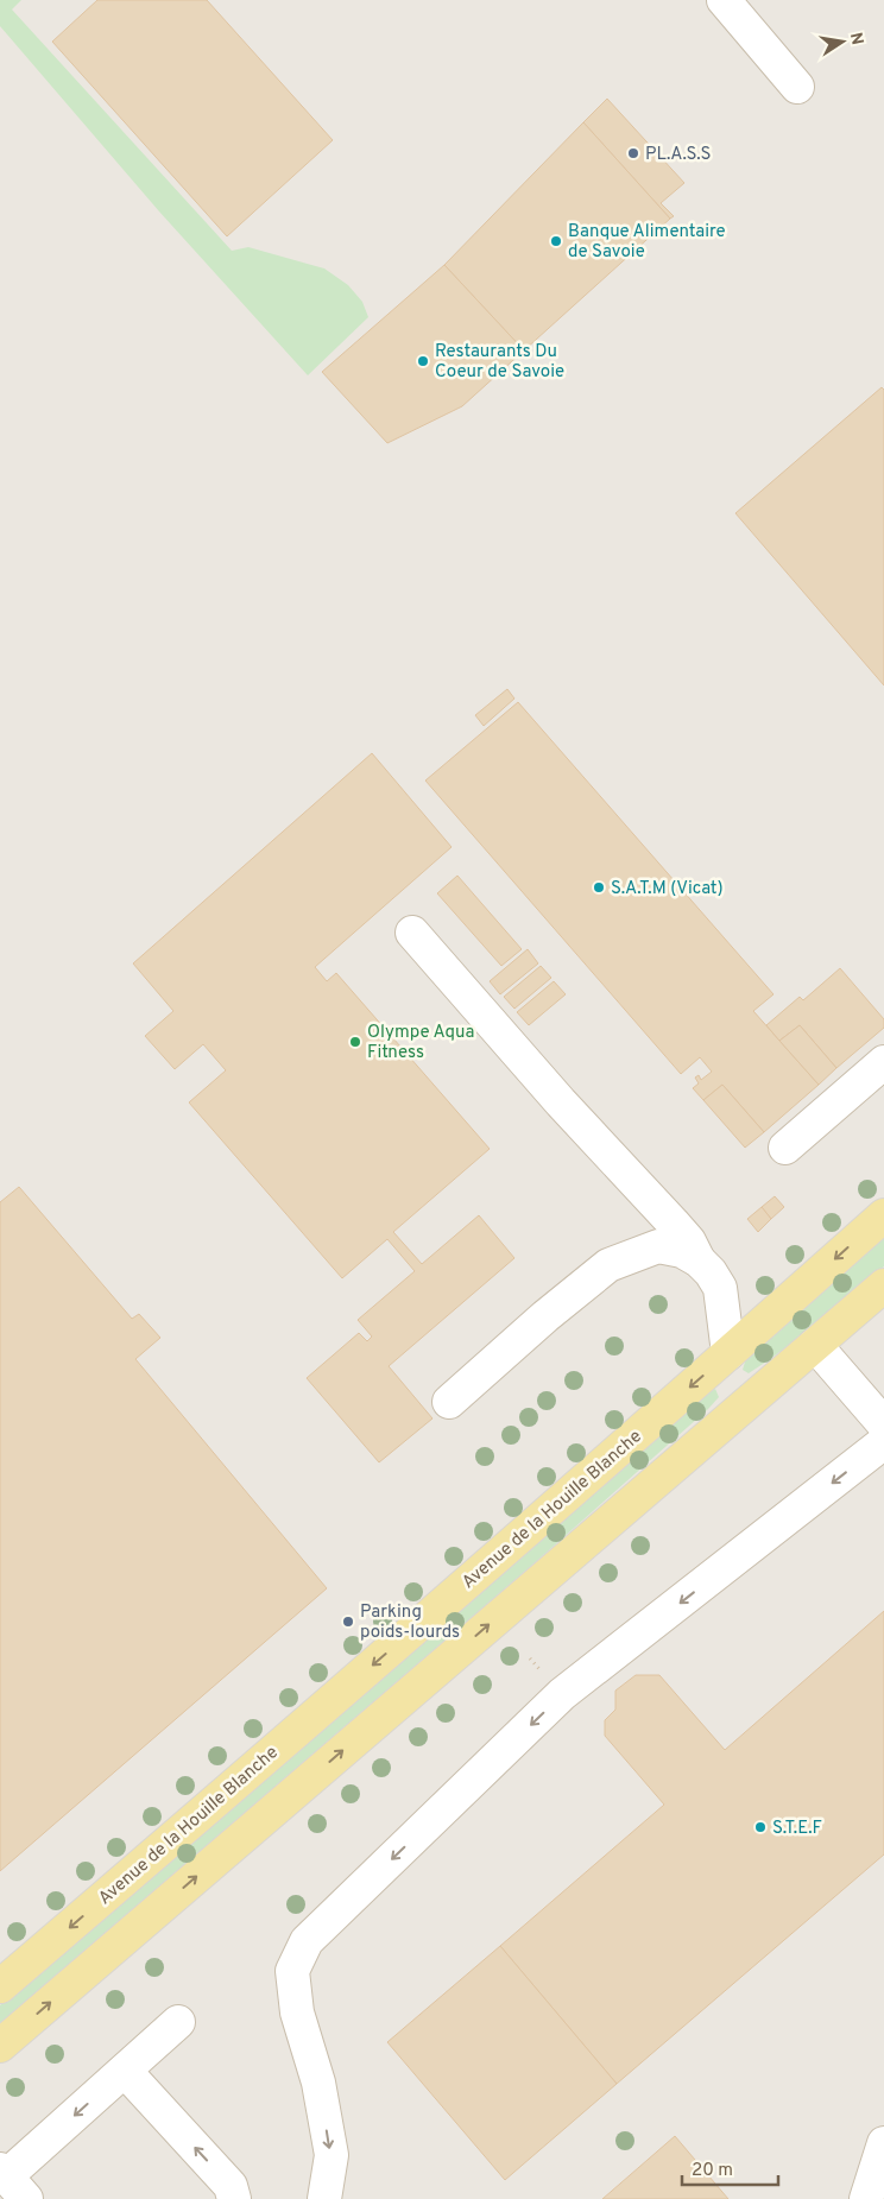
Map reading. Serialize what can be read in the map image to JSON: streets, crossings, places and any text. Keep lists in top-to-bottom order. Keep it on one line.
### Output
{"streets":{"main road":["Avenue de la Houille Blanche"]},"places":["PL.A.S.S","Banque Alimentaire de Savoie","Restaurants Du Coeur de Savoie","S.A.T.M (Vicat)","Olympe Aqua Fitness","Parking poids-lourds","S.T.E.F"],"scale_bar":"20 m","north":"right"}
